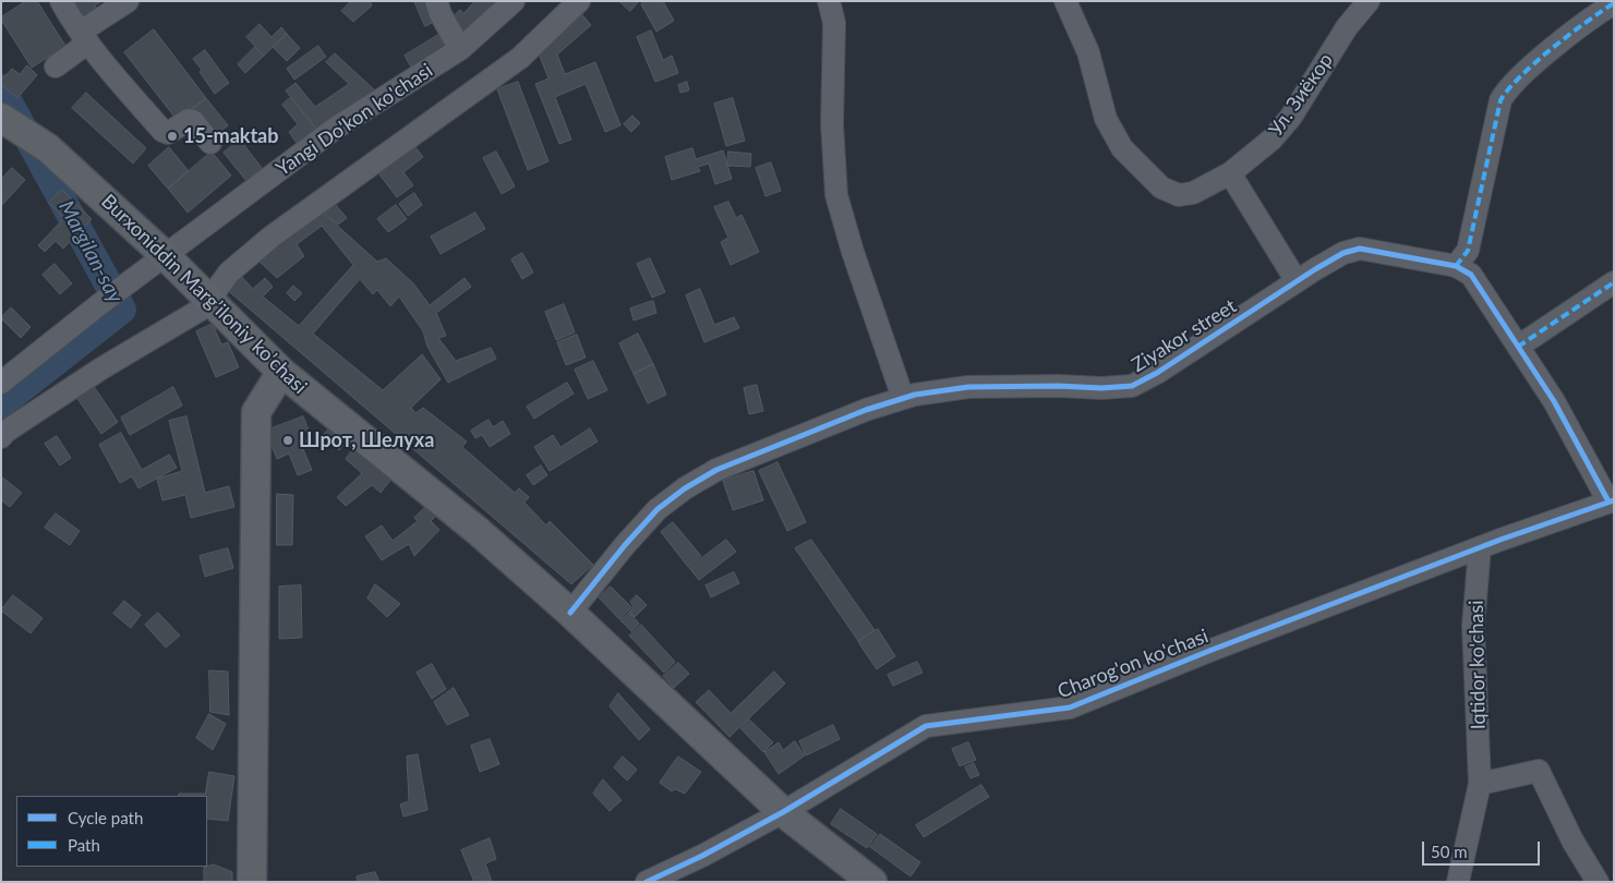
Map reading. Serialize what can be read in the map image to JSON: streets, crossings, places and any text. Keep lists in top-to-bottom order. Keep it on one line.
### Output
{"streets":{"main road":["Burxoniddin Marg’iloniy ko’chasi"],"street":["Ул. Зиёкор","Yangi Do'kon ko'chasi","Ziyakor street","Charog'on ko'chasi","Iqtidor ko'chasi"]},"crossings":[["Yangi Do'kon ko'chasi","Burxoniddin Marg’iloniy ko’chasi"],["Burxoniddin Marg’iloniy ko’chasi","Ziyakor street"],["Burxoniddin Marg’iloniy ko’chasi","Charog'on ko'chasi"],["Charog'on ko'chasi","Iqtidor ko'chasi"]],"water":["Margilan-say"],"places":["15-maktab","Шрот, Шелуха"],"legend":["Cycle path","Path"],"scale_bar":"50 m"}
